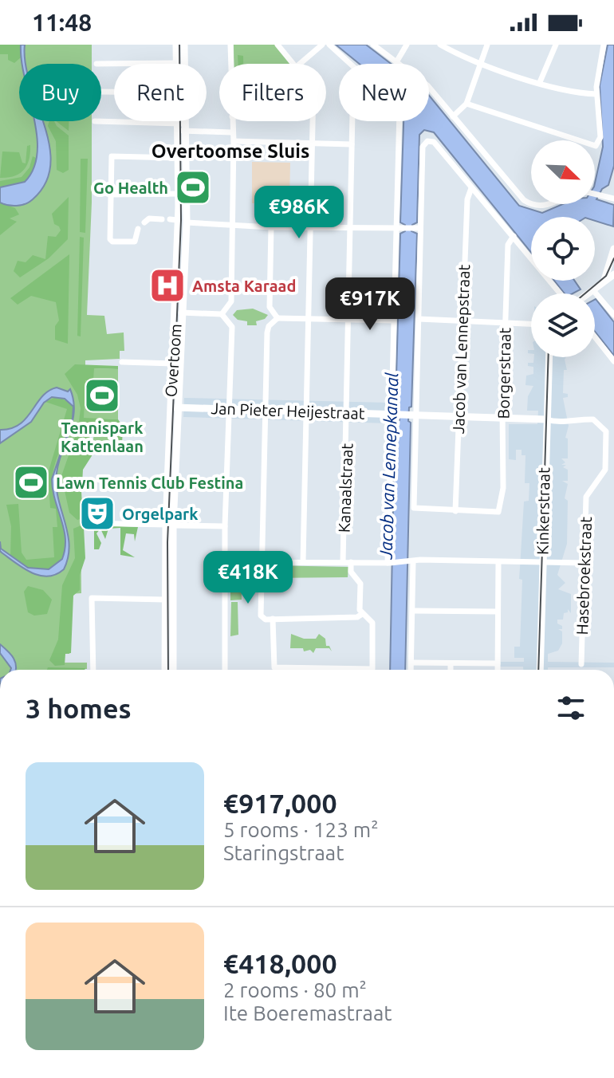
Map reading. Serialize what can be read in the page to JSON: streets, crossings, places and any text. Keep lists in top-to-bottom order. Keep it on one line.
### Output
{"streets":{"main road":["Overtoom","Jan Pieter Heijestraat","Kinkerstraat"],"street":["Jacob van Lennepstraat","Borgerstraat","Kanaalstraat","Hasebroekstraat"]},"crossings":[["Jacob van Lennepstraat","Borgerstraat"],["Jacob van Lennepstraat","Jan Pieter Heijestraat"],["Overtoom","Jan Pieter Heijestraat"],["Borgerstraat","Jan Pieter Heijestraat"],["Jan Pieter Heijestraat","Kanaalstraat"],["Jan Pieter Heijestraat","Kinkerstraat"],["Jan Pieter Heijestraat","Hasebroekstraat"]],"districts":["Overtoomse Sluis"],"water":["Jacob van Lennepkanaal"],"places":{"sports":["Go Health","Tennispark Kattenlaan","Lawn Tennis Club Festina"],"hospital":["Amsta Karaad"],"theatre":["Orgelpark"]},"north":"bottom right","page":{"status":"11:48","chip":["Buy","Rent","Filters","New"],"price":["€986K","€917K","€418K"],"heading":"3 homes","list":[{"name":"€917,000","note":"5 rooms · 123 m² · Staringstraat"},{"name":"€418,000","note":"2 rooms · 80 m² · Ite Boeremastraat"}]}}
